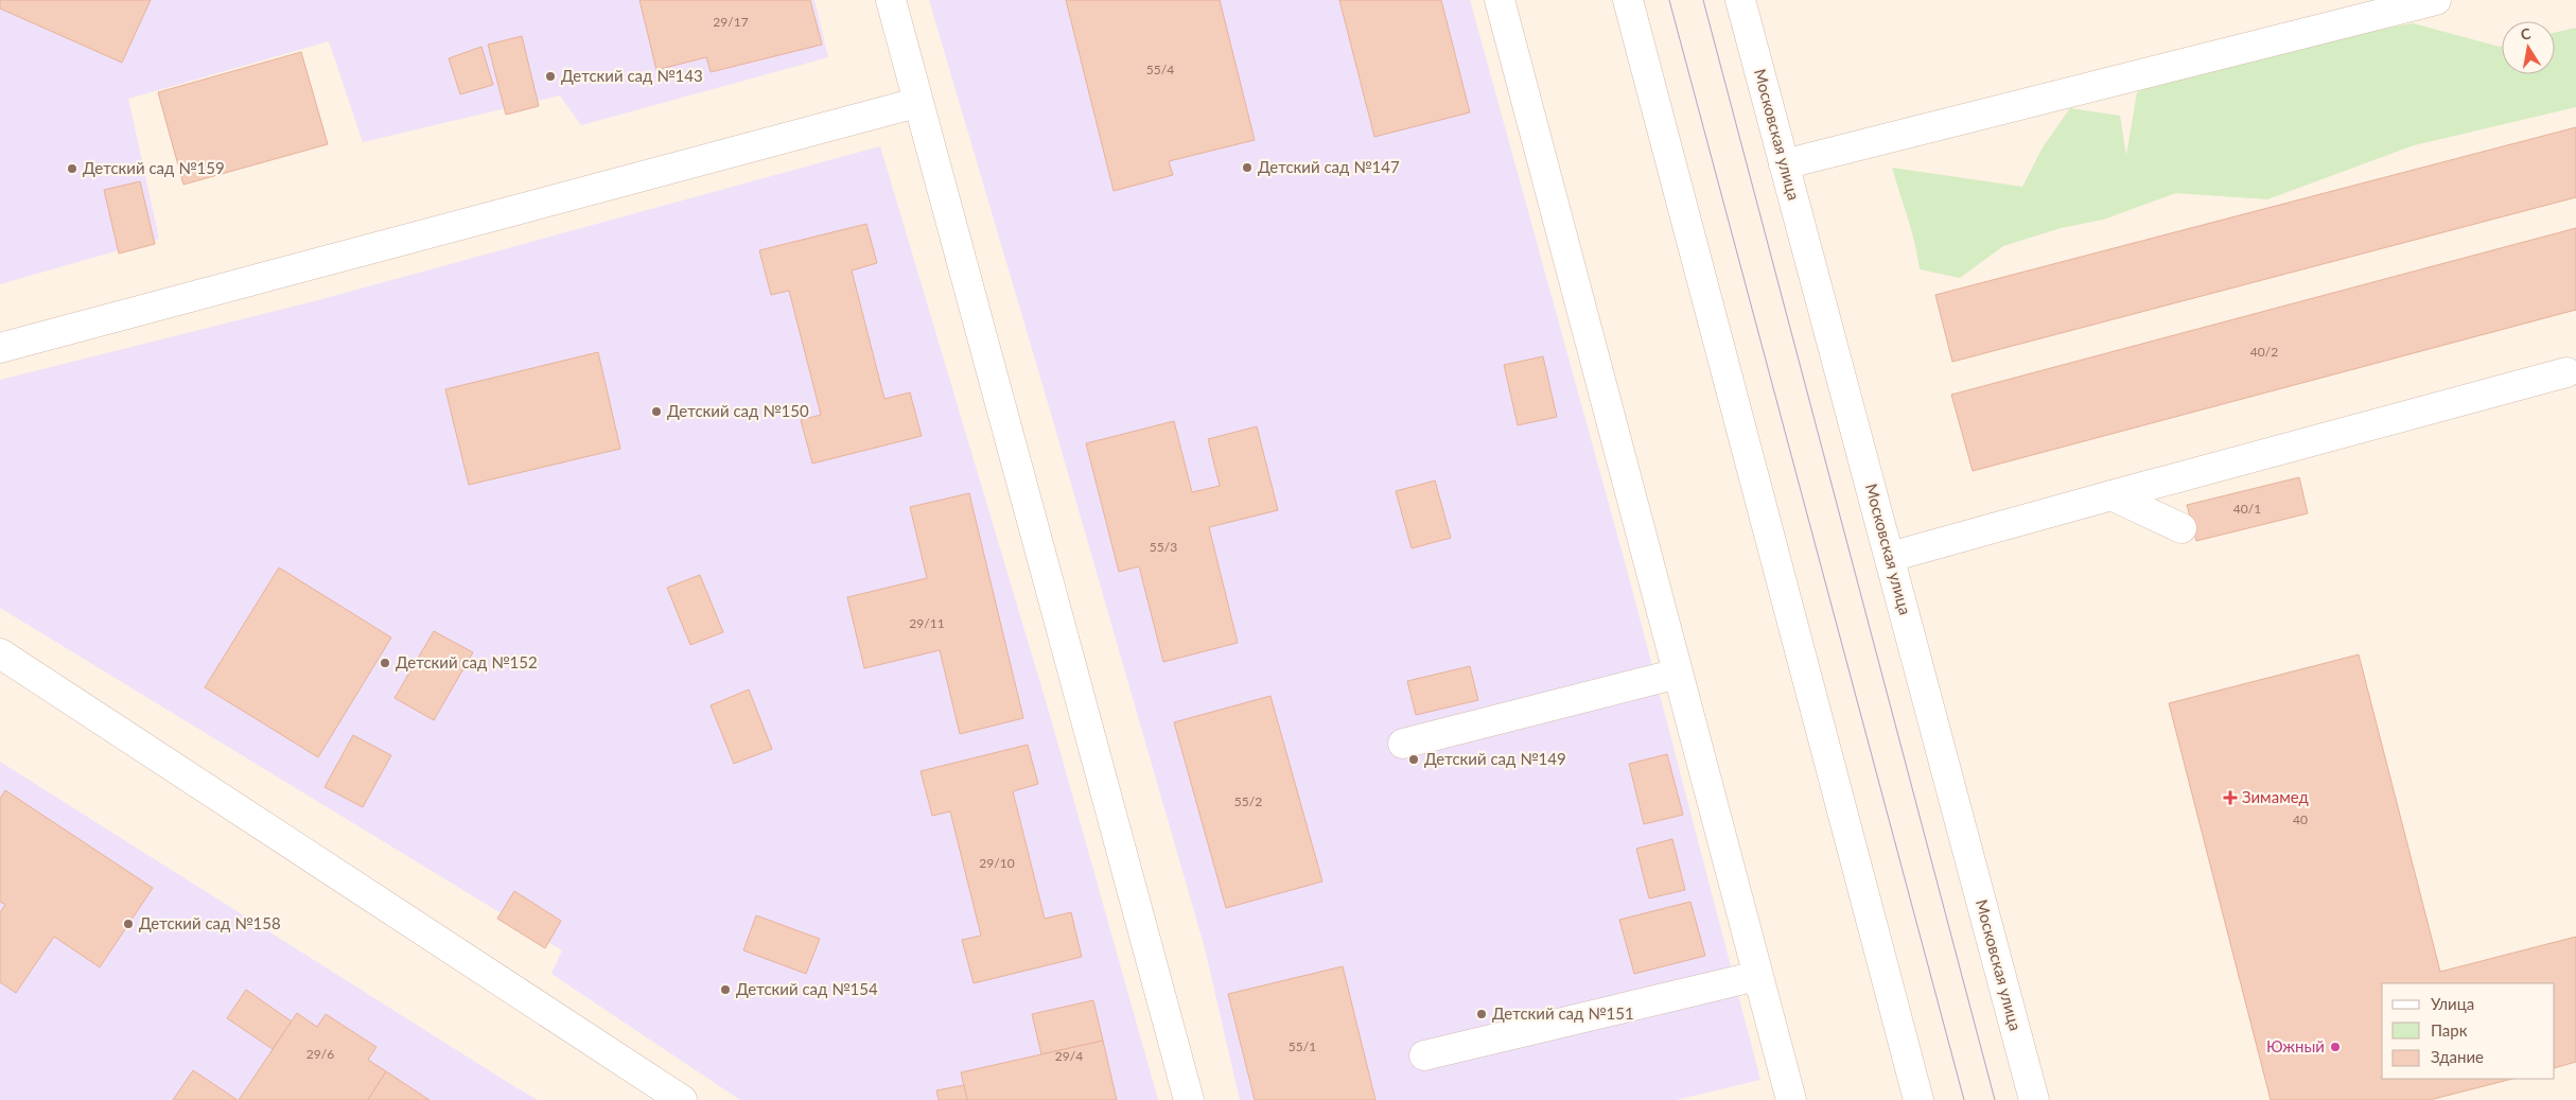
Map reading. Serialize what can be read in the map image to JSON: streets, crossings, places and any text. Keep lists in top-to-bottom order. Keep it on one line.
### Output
{"streets":{"street":["Московская улица"]},"places":{"other":["Детский сад №143","Детский сад №147","Детский сад №159","Детский сад №150","Детский сад №152","Детский сад №149","Детский сад №158","Детский сад №154","Детский сад №151","Южный"],"health":["Зимамед"]},"house_numbers":["29/17","55/4","40/2","40/1","55/3","29/11","55/2","40","29/10","55/1","29/6","29/4"],"legend":["Улица","Парк","Здание"],"north":"top"}
